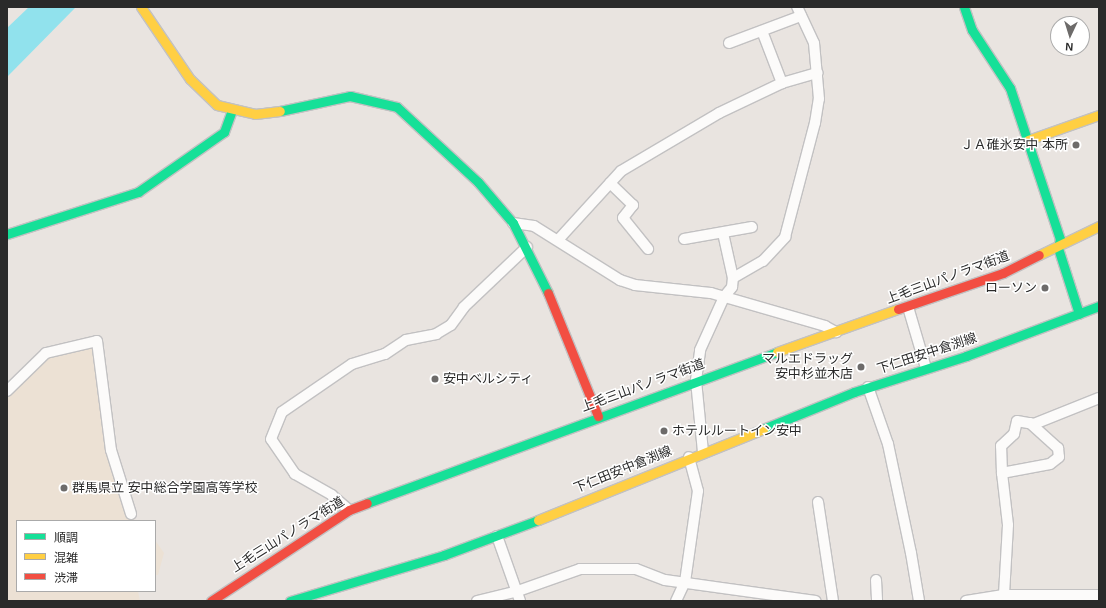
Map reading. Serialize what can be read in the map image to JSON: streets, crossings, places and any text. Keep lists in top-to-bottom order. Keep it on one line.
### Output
{"streets":{"main road":["上毛三山パノラマ街道","下仁田安中倉渕線"]},"places":["ＪＡ碓氷安中 本所","ローソン","マルエドラッグ 安中杉並木店","安中ベルシティ","ホテルルートイン安中","群馬県立 安中総合学園高等学校"],"legend":["順調","混雑","渋滞"],"north":"bottom"}
